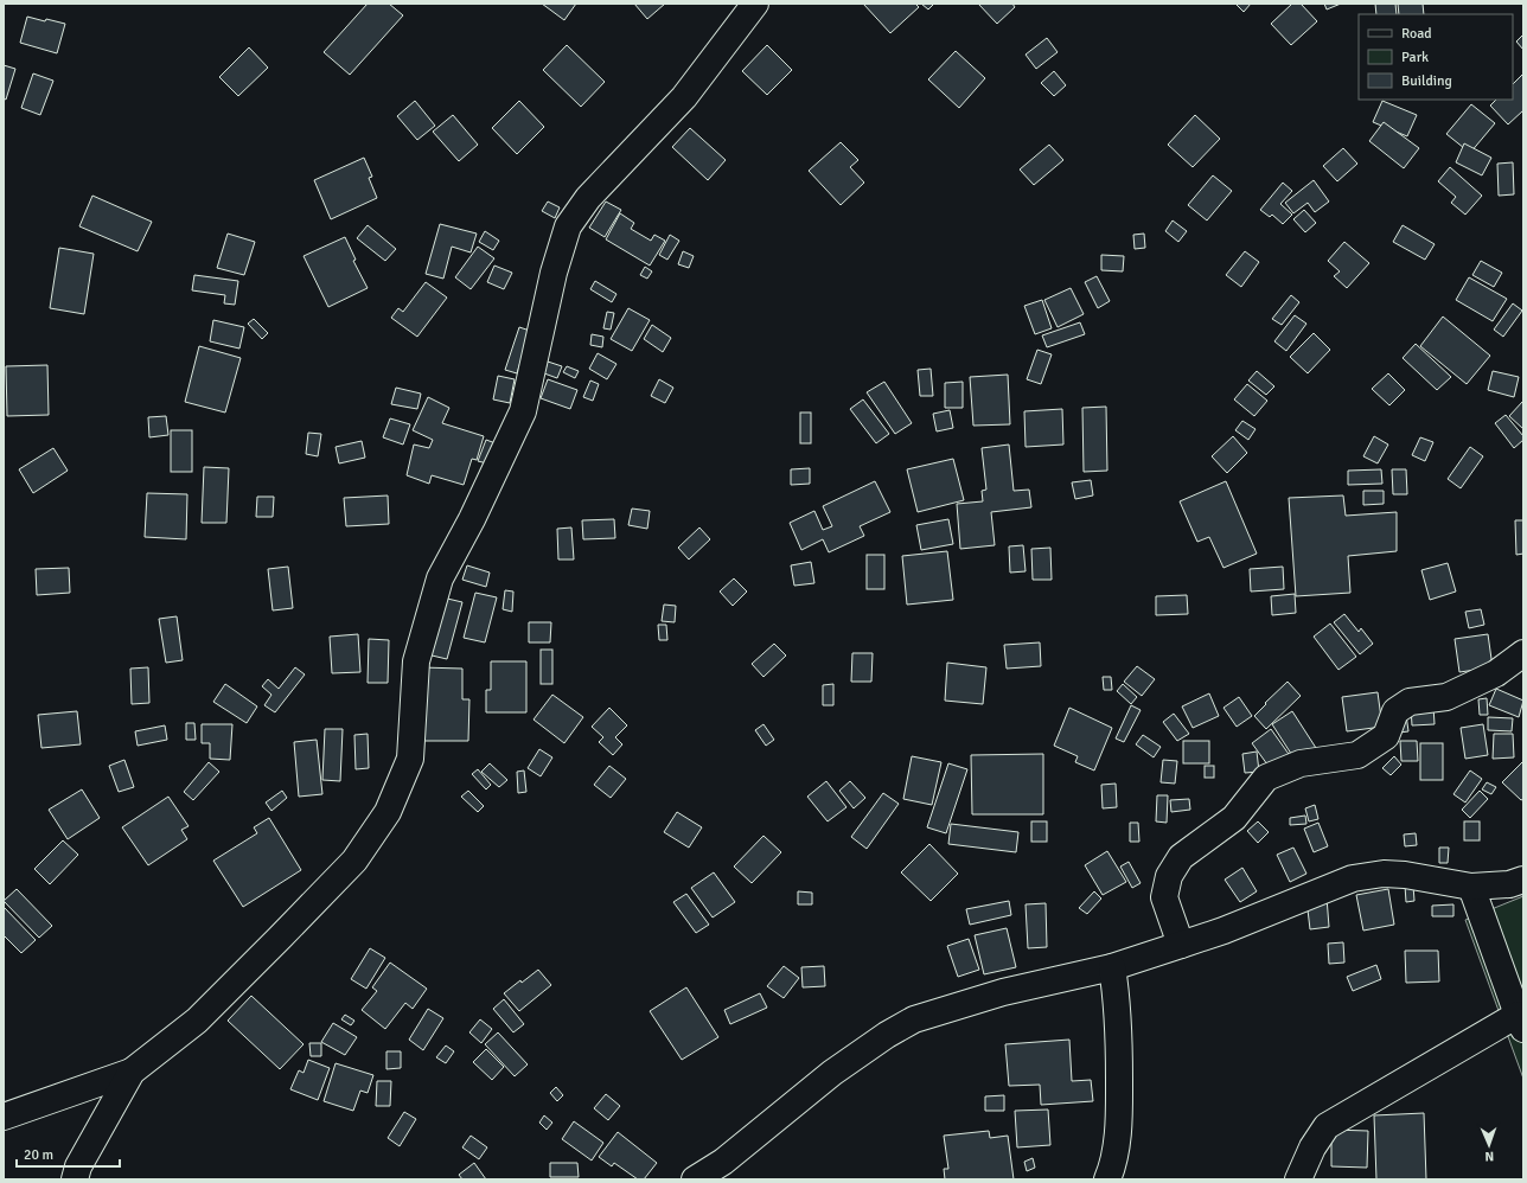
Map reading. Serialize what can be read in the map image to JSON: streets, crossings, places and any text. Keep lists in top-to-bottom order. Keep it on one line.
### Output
{"legend":["Road","Park","Building"],"scale_bar":"20 m","north":"bottom"}
